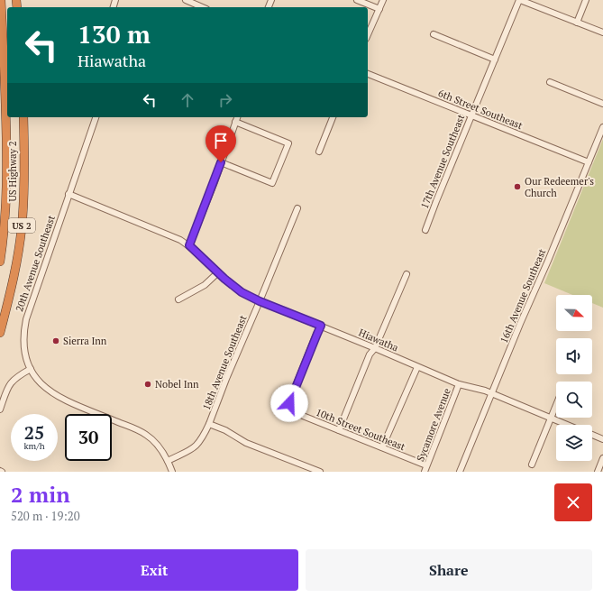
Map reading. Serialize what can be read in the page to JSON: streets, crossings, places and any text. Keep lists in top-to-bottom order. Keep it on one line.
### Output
{"streets":{"highway":["US Highway 2","US 2"],"street":["6th Street Southeast","17th Avenue Southeast","20th Avenue Southeast","16th Avenue Southeast","Hiawatha","18th Avenue Southeast","Sycamore Avenue","10th Street Southeast"]},"crossings":[["6th Street Southeast","17th Avenue Southeast"],["6th Street Southeast","16th Avenue Southeast"],["20th Avenue Southeast","Hiawatha"],["16th Avenue Southeast","Hiawatha"],["Hiawatha","18th Avenue Southeast"],["Hiawatha","Sycamore Avenue"],["Hiawatha","10th Street Southeast"],["Sycamore Avenue","10th Street Southeast"]],"places":["Our Redeemer's Church","Sierra Inn","Nobel Inn"],"north":"right","page":{"turn":["130 m","Hiawatha"],"speed":"25 km/h","limit":"30","heading":["2 min","520 m · 19:20"],"buttons":["Exit","Share"]}}
